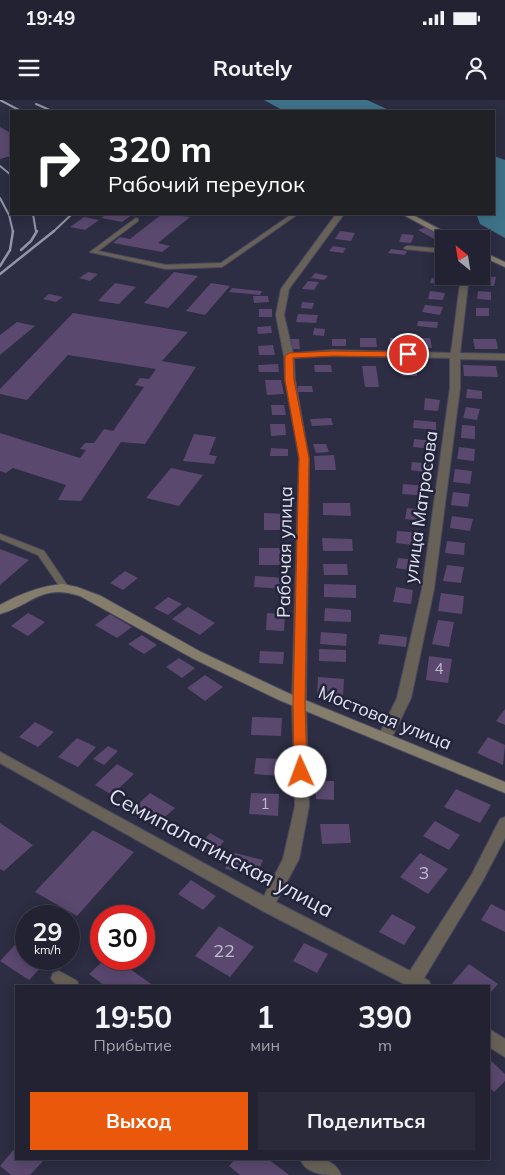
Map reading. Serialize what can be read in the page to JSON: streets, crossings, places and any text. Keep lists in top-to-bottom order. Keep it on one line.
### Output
{"streets":{"street":["улица Матросова","Рабочая улица","Мостовая улица","Семипалатинская улица"]},"crossings":[["улица Матросова","Мостовая улица"],["Рабочая улица","Мостовая улица"],["Рабочая улица","Семипалатинская улица"]],"house_numbers":["4","1","3","22"],"north":"top left","page":{"status":"19:49","header":"Routely","turn":["320 m","Рабочий переулок"],"speed":"29 km/h","limit":"30","eta":["19:50","Прибытие","1","мин","390","m"],"buttons":["Выход","Поделиться"]}}
